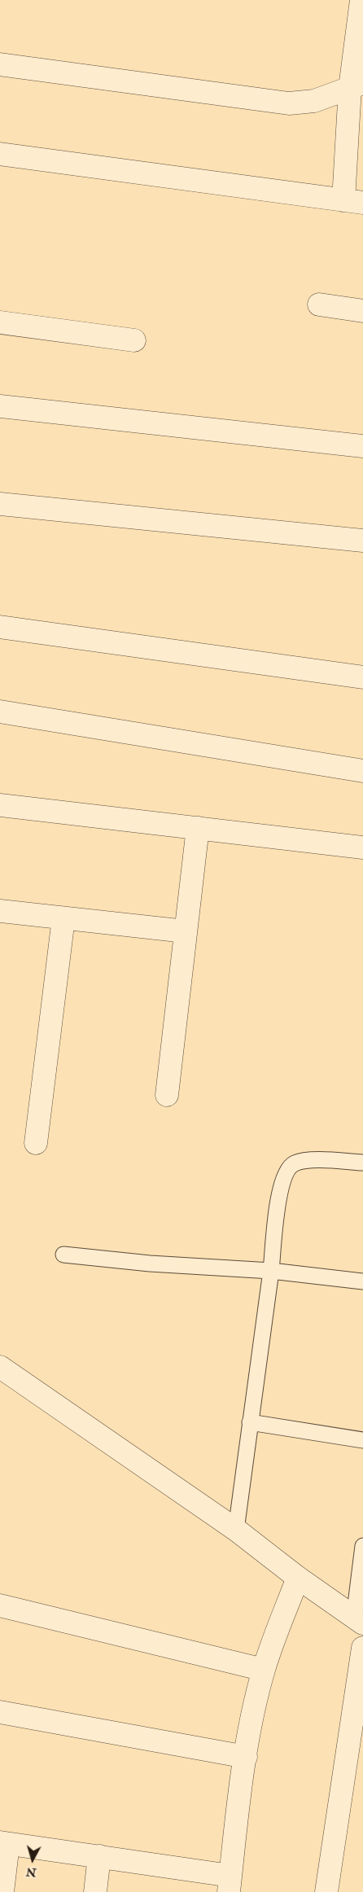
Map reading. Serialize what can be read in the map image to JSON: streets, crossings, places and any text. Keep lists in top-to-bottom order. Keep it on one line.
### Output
{"north":"bottom"}
